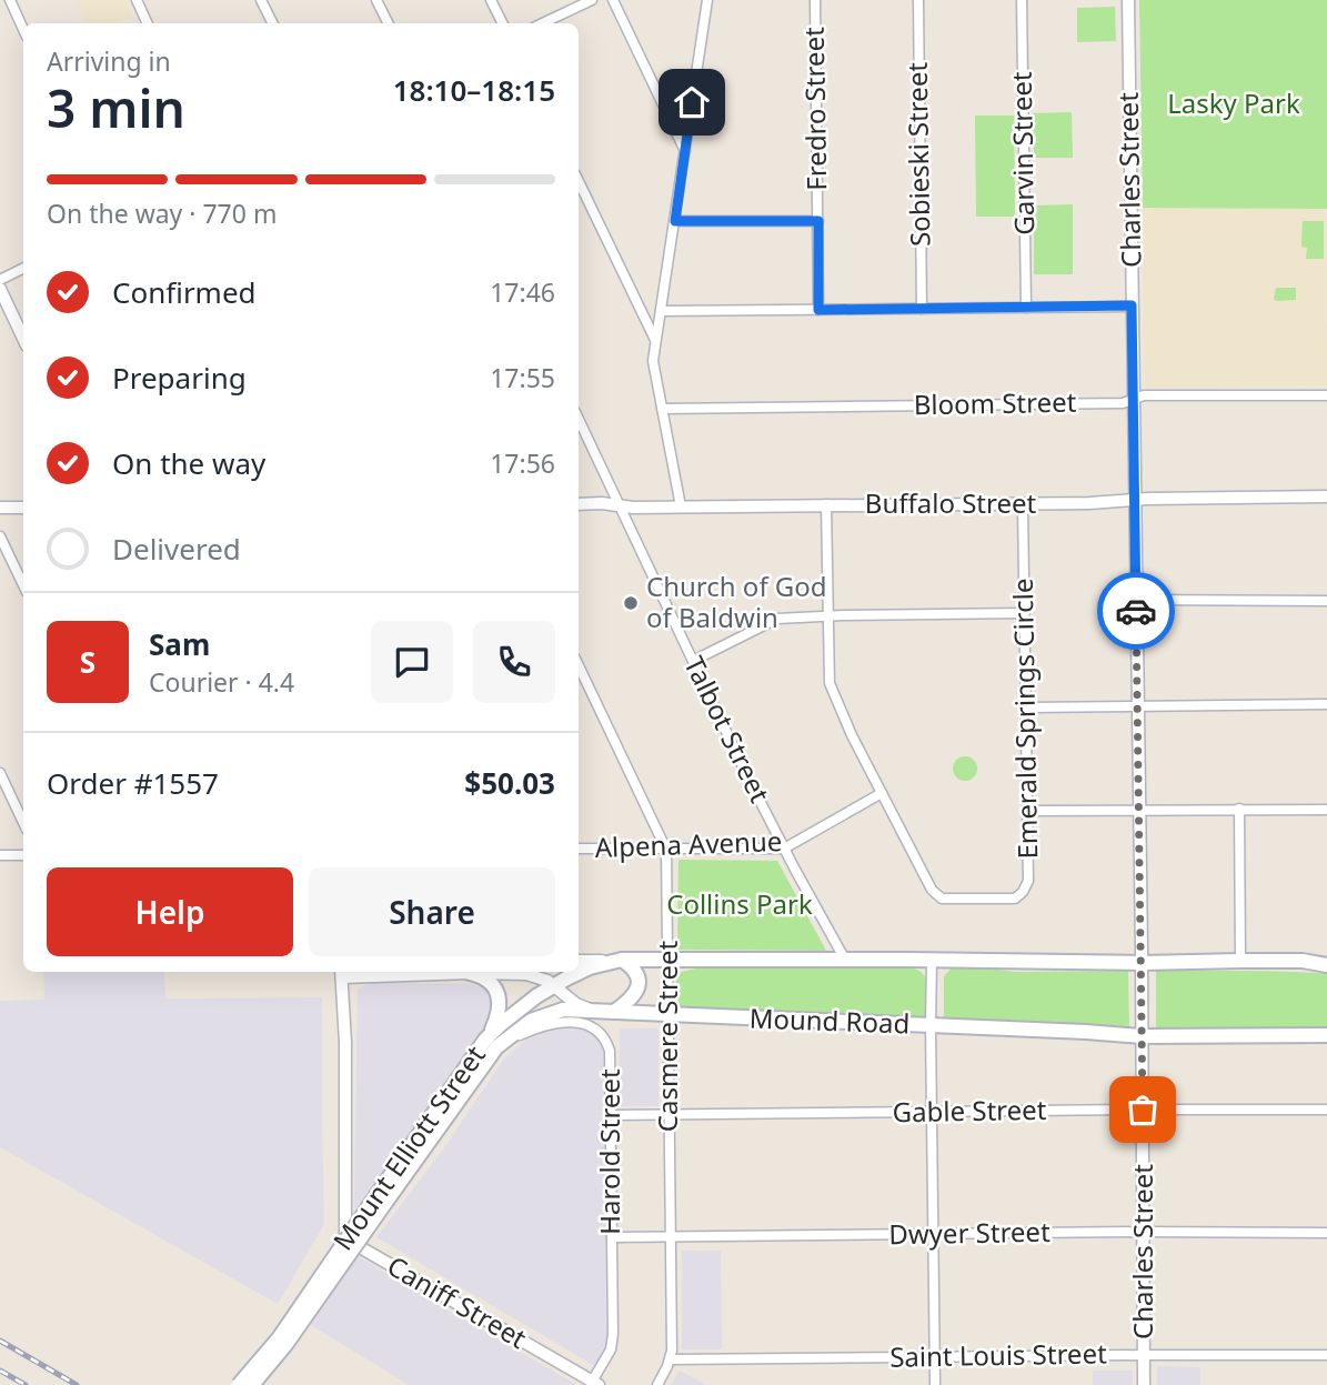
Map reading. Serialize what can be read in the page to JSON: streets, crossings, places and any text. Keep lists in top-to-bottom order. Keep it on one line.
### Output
{"streets":{"main road":["Mound Road","Mount Elliott Street"],"street":["Fredro Street","Garvin Street","Sobieski Street","Charles Street","Bloom Street","Buffalo Street","Emerald Springs Circle","Talbot Street","Alpena Avenue","Casmere Street","Gable Street","Harold Street","Dwyer Street","Caniff Street","Saint Louis Street"]},"crossings":[["Charles Street","Bloom Street"],["Charles Street","Buffalo Street"],["Charles Street","Mound Road"],["Charles Street","Gable Street"],["Charles Street","Dwyer Street"],["Charles Street","Saint Louis Street"],["Buffalo Street","Emerald Springs Circle"],["Buffalo Street","Talbot Street"],["Emerald Springs Circle","Alpena Avenue"],["Talbot Street","Alpena Avenue"],["Alpena Avenue","Casmere Street"],["Mound Road","Casmere Street"],["Mound Road","Mount Elliott Street"],["Mound Road","Caniff Street"],["Casmere Street","Gable Street"],["Casmere Street","Dwyer Street"],["Casmere Street","Saint Louis Street"],["Gable Street","Harold Street"],["Mount Elliott Street","Harold Street"],["Harold Street","Dwyer Street"],["Harold Street","Caniff Street"]],"parks":["Lasky Park","Collins Park"],"places":["Church of God of Baldwin"],"page":{"heading":["3 min","Arriving in","18:10–18:15"],"panel":["Sam","Courier · 4.4","Order #1557","$50.03"],"bar":"On the way · 770 m","list":[["Confirmed","17:46"],["Preparing","17:55"],["On the way","17:56"],"Delivered"],"round":"S","buttons":["Help","Share"]}}
